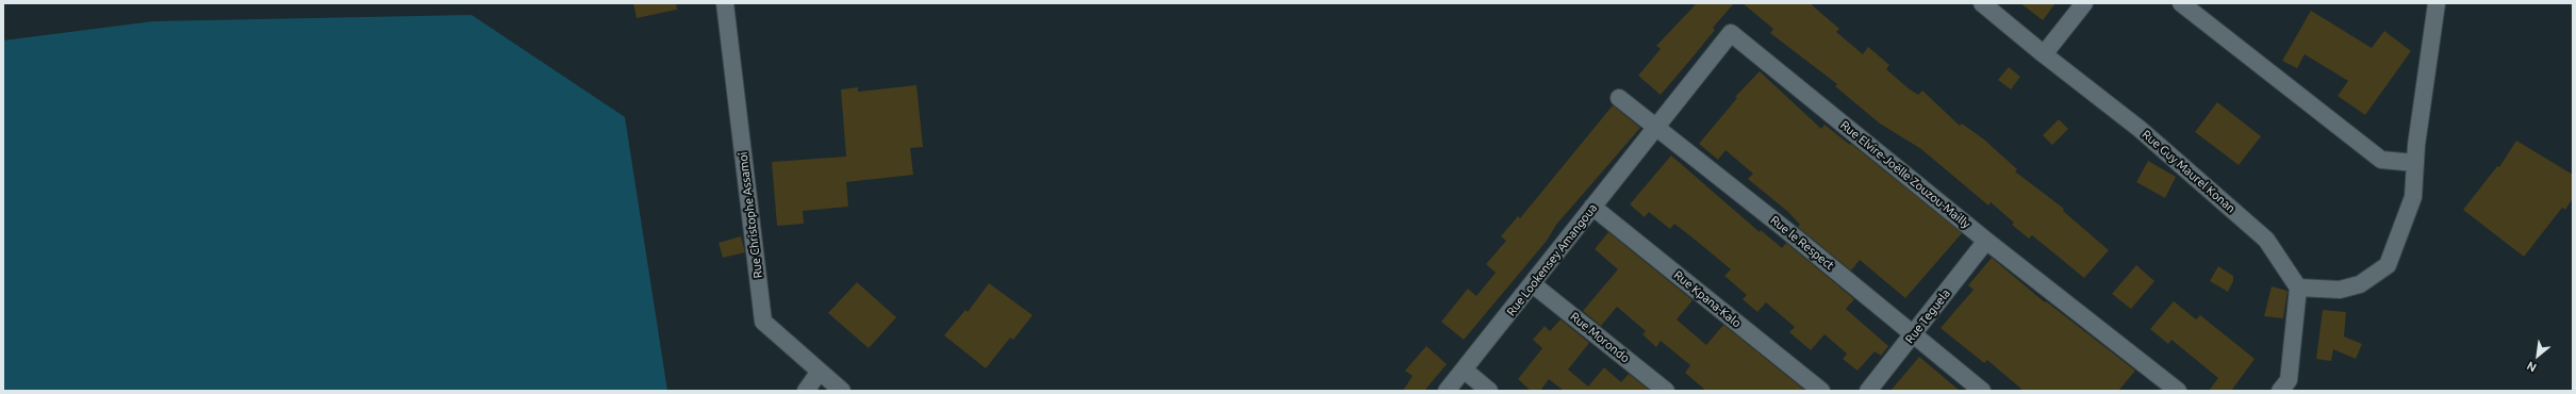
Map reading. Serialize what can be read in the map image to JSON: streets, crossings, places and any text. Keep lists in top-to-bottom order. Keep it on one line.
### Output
{"streets":{"street":["Rue Guy Maurel Konan","Rue Elvire-Joëlle Zouzou-Mailly","Rue Christophe Assamoi","Rue le Respect","Rue Lookensey Amangoua","Rue Kpana-Kalo","Rue Teguela","Rue Morondo"]},"crossings":[["Rue Elvire-Joëlle Zouzou-Mailly","Rue le Respect"],["Rue Elvire-Joëlle Zouzou-Mailly","Rue Lookensey Amangoua"],["Rue Elvire-Joëlle Zouzou-Mailly","Rue Teguela"],["Rue le Respect","Rue Lookensey Amangoua"],["Rue le Respect","Rue Teguela"],["Rue Lookensey Amangoua","Rue Kpana-Kalo"],["Rue Lookensey Amangoua","Rue Morondo"]],"north":"bottom left"}
